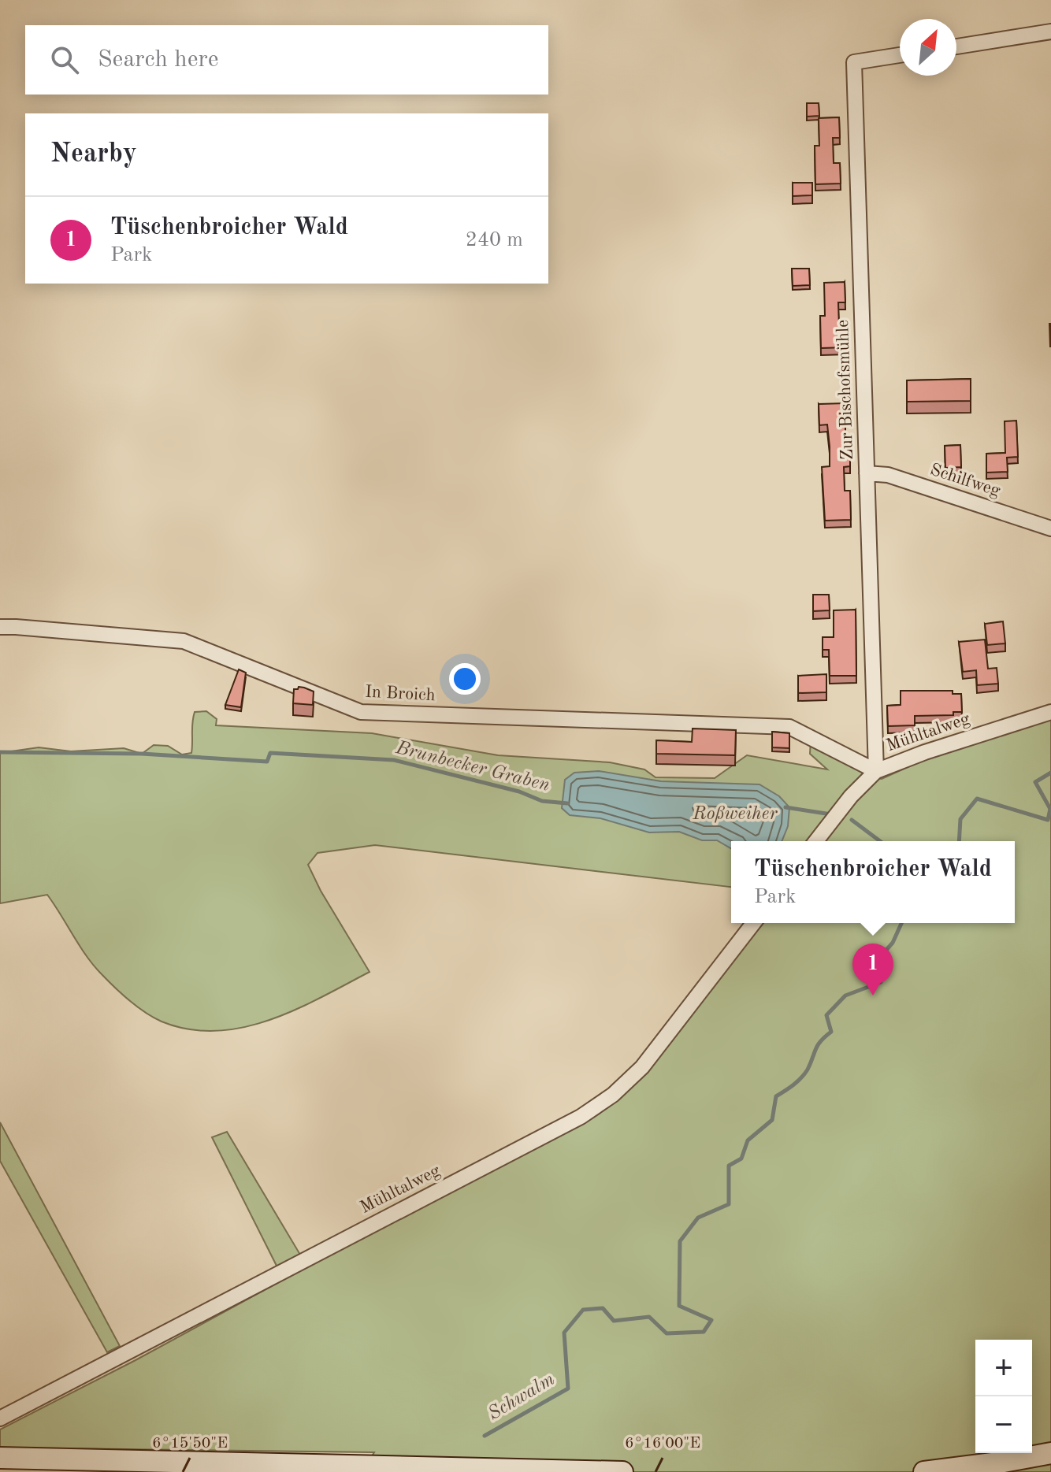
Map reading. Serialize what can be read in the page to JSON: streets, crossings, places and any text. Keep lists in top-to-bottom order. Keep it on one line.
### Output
{"streets":{"street":["Zur Bischofsmühle","Schilfweg","In Broich","Mühltalweg"]},"crossings":[["Zur Bischofsmühle","Schilfweg"],["Zur Bischofsmühle","In Broich"],["Zur Bischofsmühle","Mühltalweg"],["In Broich","Mühltalweg"]],"water":["Brunbecker Graben","Roßweiher","Schwalm"],"north":"top right","page":{"search":"Search here","heading":"Nearby","list":[{"mark":"1","name":"Tüschenbroicher Wald","note":"Park","value":"240 m"}],"popup":["Tüschenbroicher Wald","Park"],"pins":"1","map_buttons":["+","−"]},"coordinates":["6°15'50\"E","6°16'00\"E"]}
